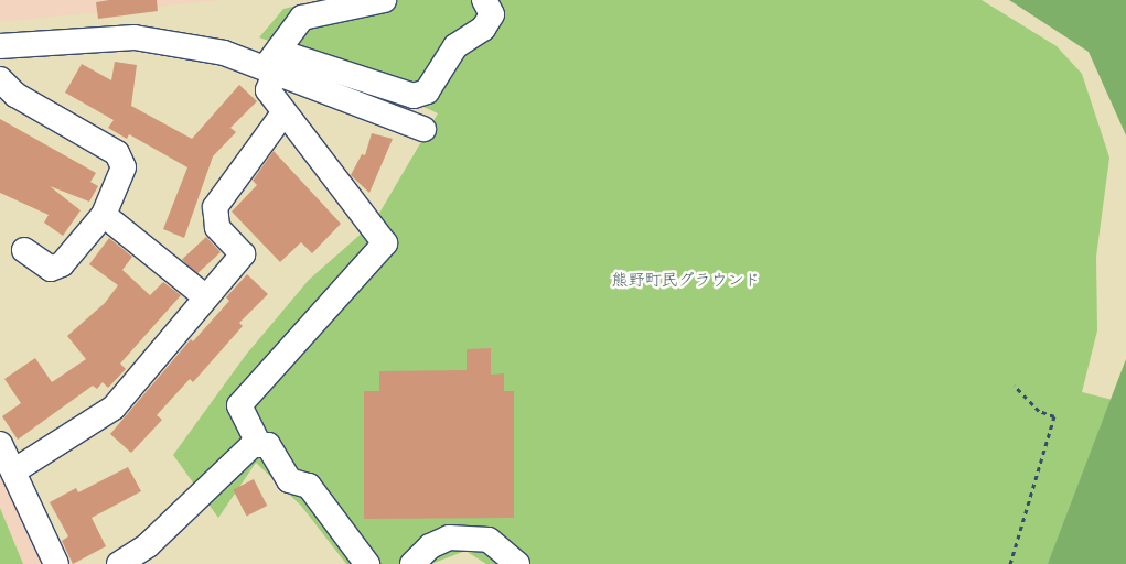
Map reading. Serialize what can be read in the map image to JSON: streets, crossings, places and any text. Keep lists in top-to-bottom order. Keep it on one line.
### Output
{"parks":["熊野町民グラウンド"]}
